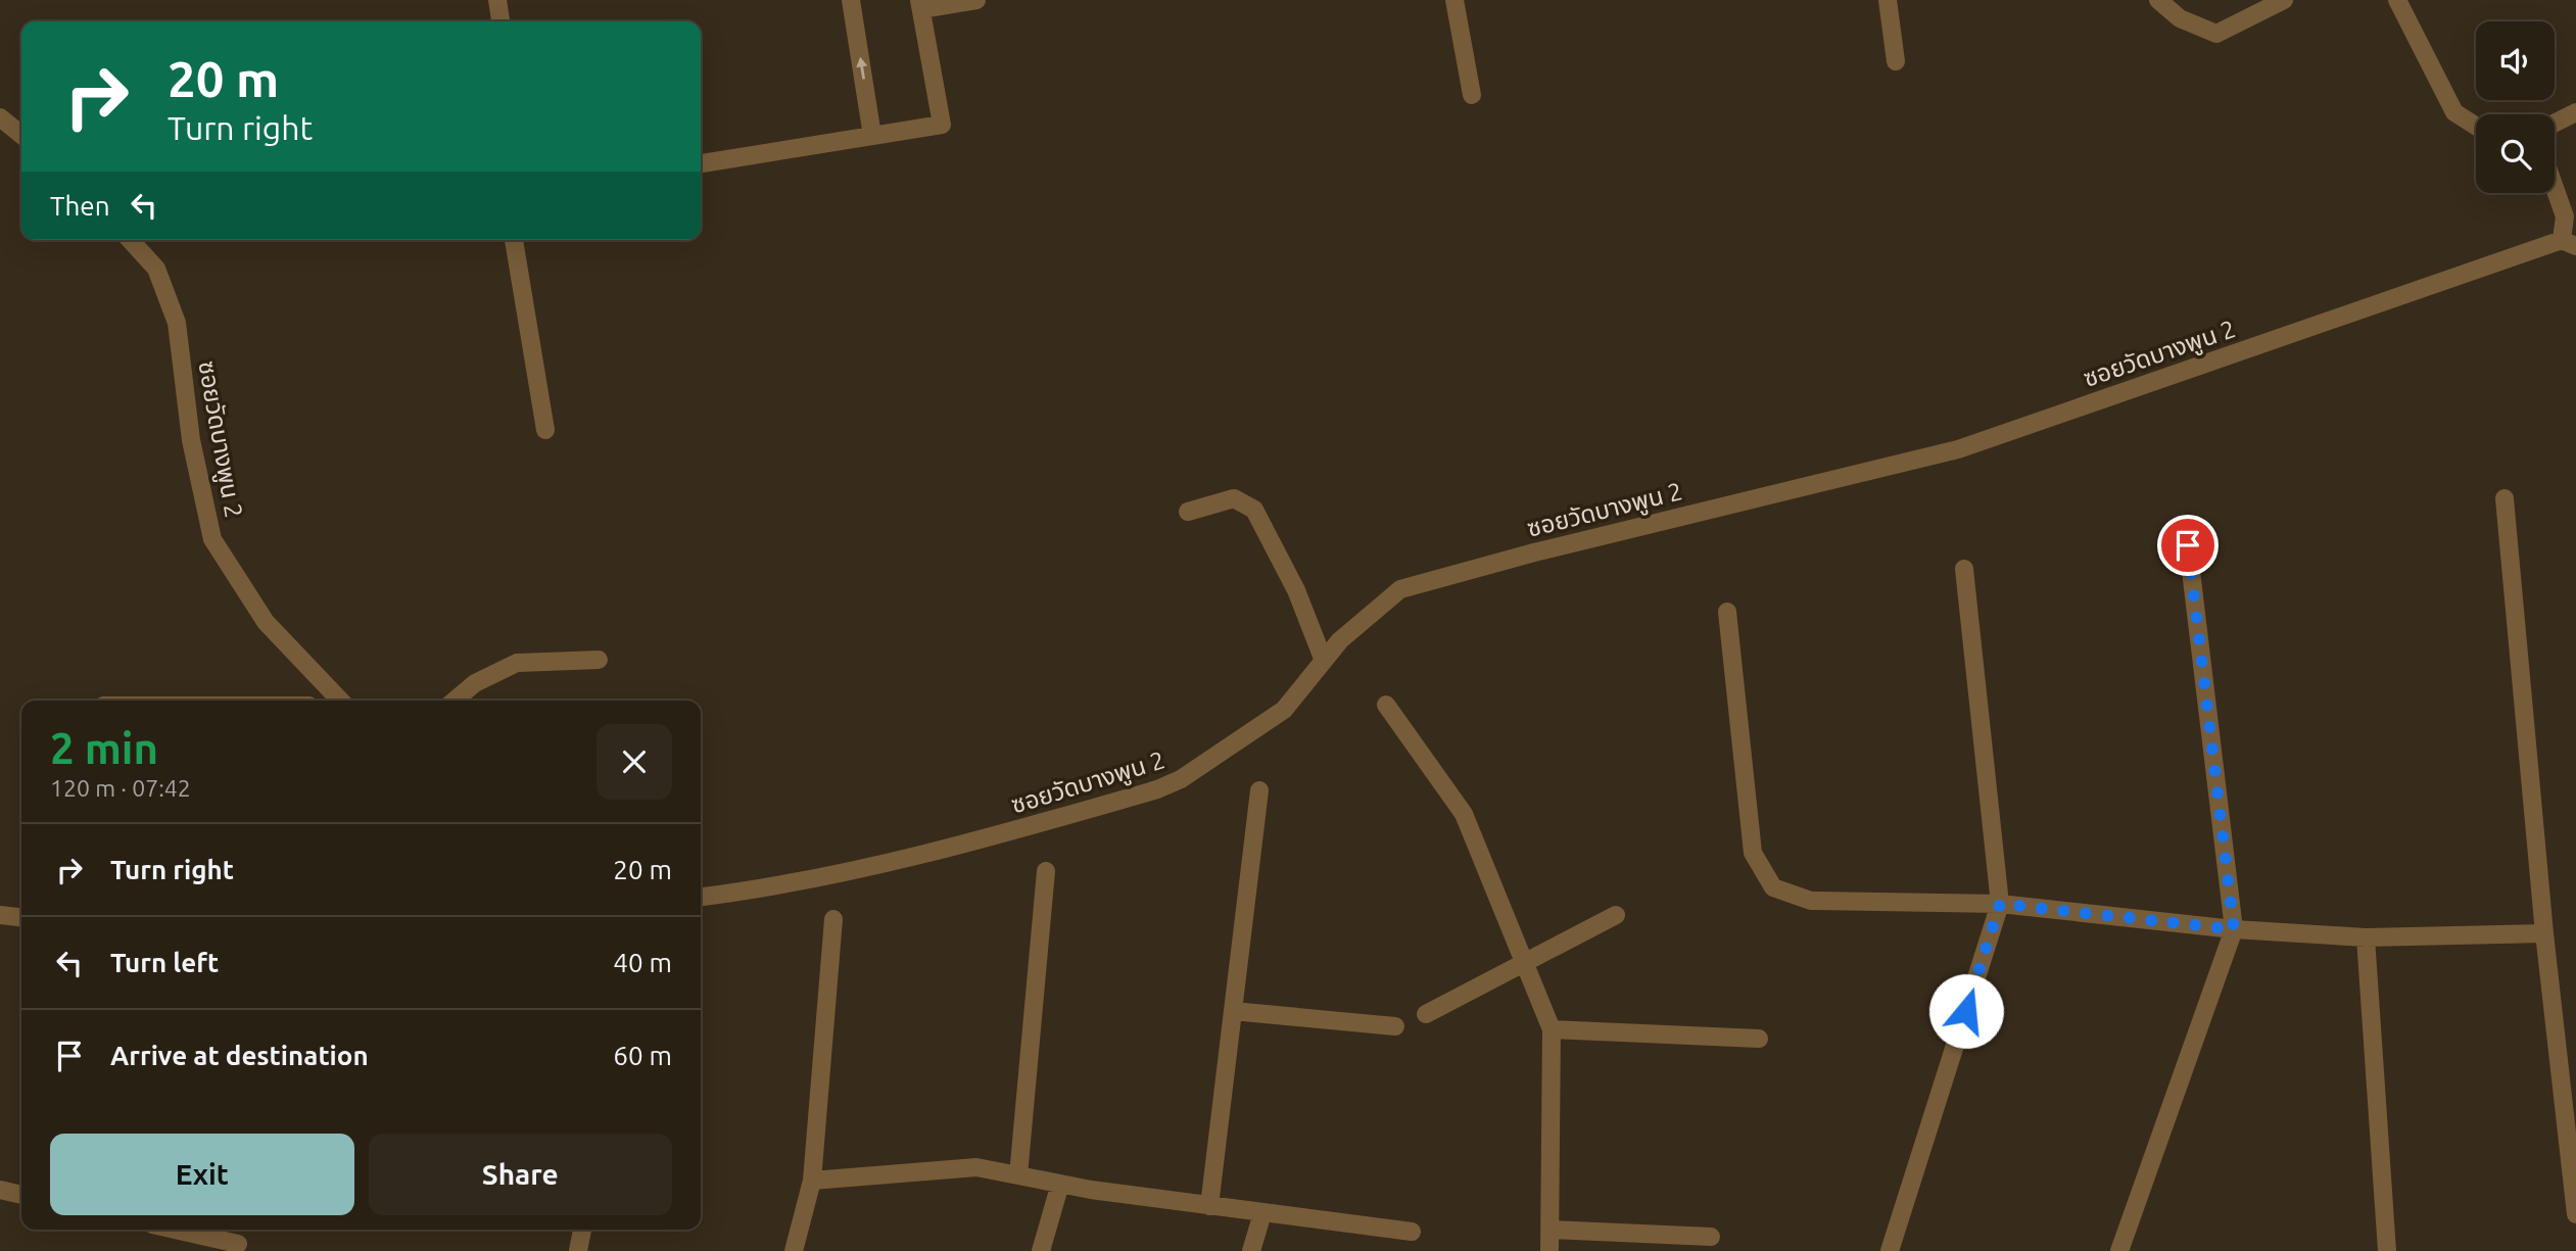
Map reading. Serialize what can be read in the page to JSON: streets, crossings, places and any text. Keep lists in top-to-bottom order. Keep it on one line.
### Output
{"streets":{"street":["ซอยวัดบางพูน 2"]},"page":{"turn":["20 m","Turn right"],"then":"Then","heading":["2 min","120 m · 07:42"],"list":[{"name":"Turn right","value":"20 m"},{"name":"Turn left","value":"40 m"},{"name":"Arrive at destination","value":"60 m"}],"buttons":["Exit","Share"]}}
